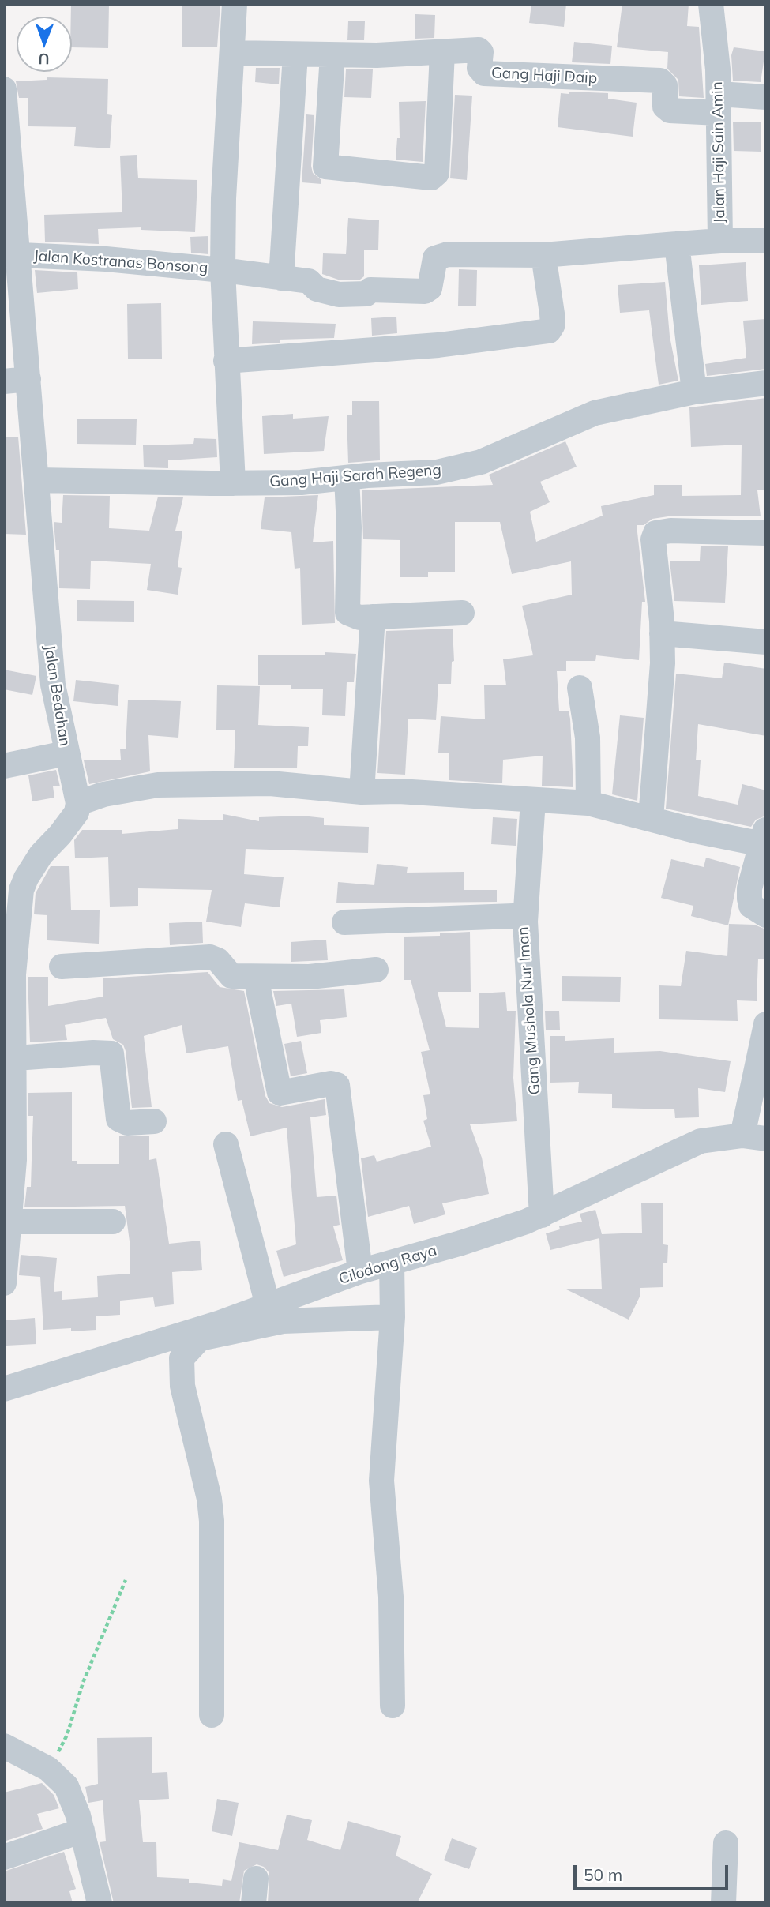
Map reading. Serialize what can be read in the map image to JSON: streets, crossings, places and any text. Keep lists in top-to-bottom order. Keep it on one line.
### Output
{"streets":{"street":["Gang Haji Daip","Jalan Haji Sain Amin","Jalan Kostranas Bonsong","Gang Haji Sarah Regeng","Jalan Bedahan","Gang Mushola Nur Iman","Cilodong Raya"]},"crossings":[["Gang Haji Daip","Jalan Haji Sain Amin"],["Jalan Haji Sain Amin","Jalan Kostranas Bonsong"],["Jalan Kostranas Bonsong","Jalan Bedahan"],["Gang Haji Sarah Regeng","Jalan Bedahan"],["Gang Mushola Nur Iman","Cilodong Raya"]],"scale_bar":"50 m","north":"bottom"}
